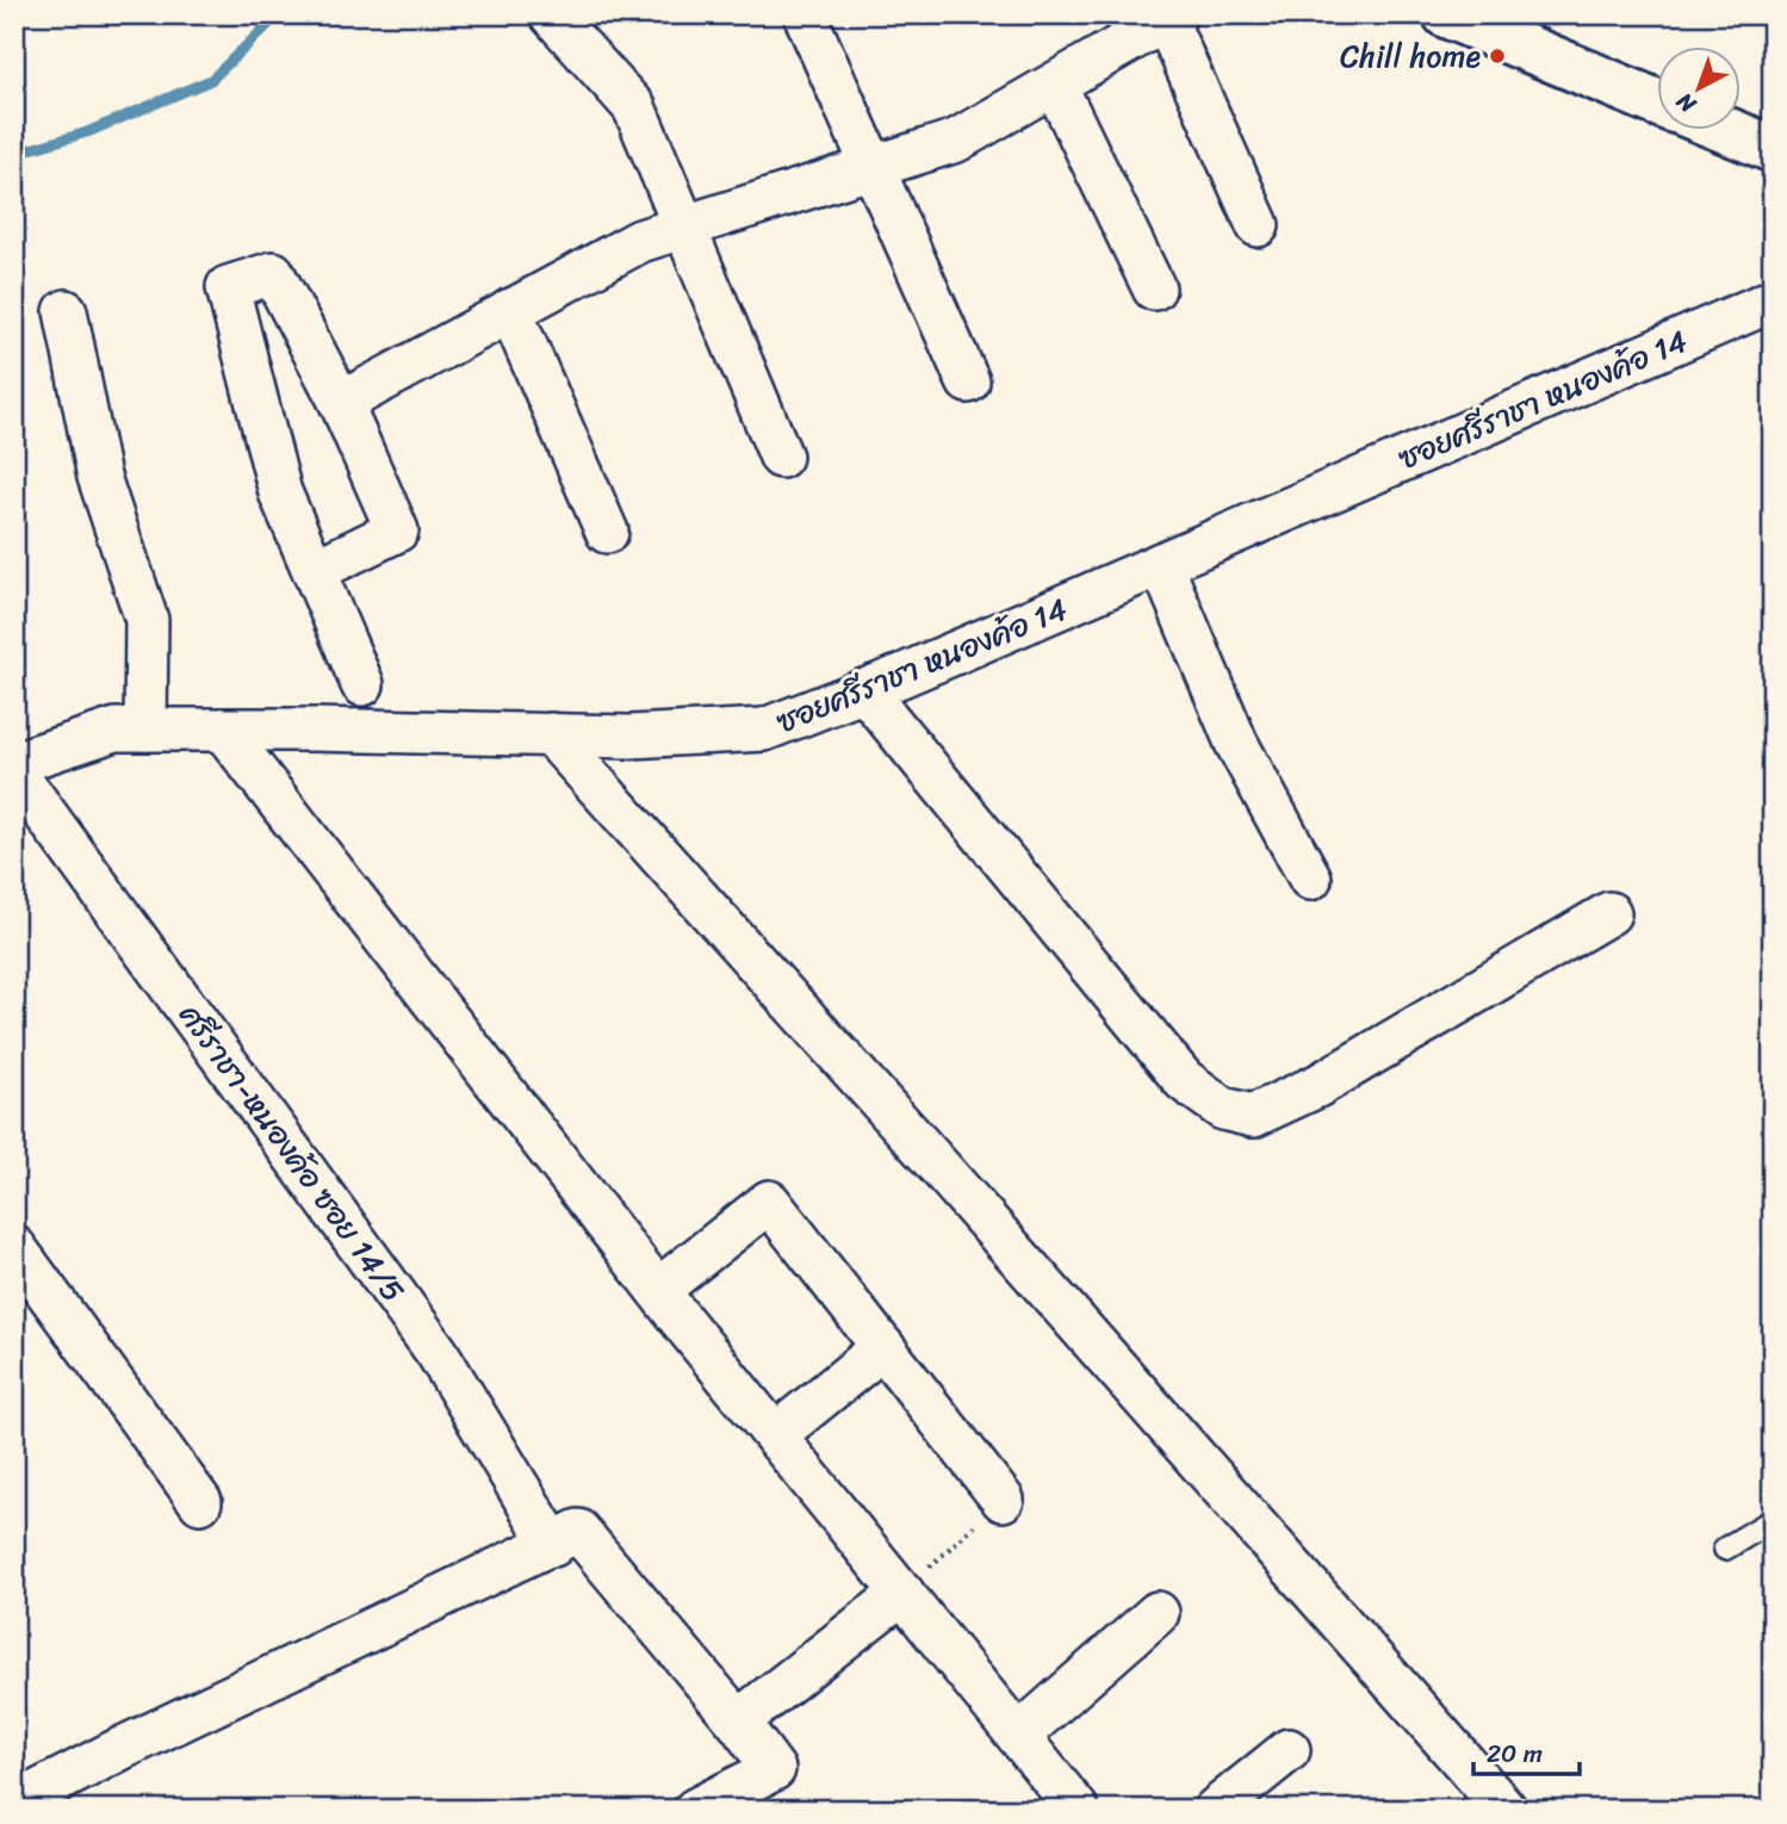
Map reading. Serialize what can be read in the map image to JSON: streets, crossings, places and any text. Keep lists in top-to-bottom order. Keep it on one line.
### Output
{"streets":{"street":["ซอยศรีราชา หนองค้อ 14","ศรีราชา-หนองค้อ ซอย 14/5"]},"places":["Chill home"],"scale_bar":"20 m","north":"bottom left"}
